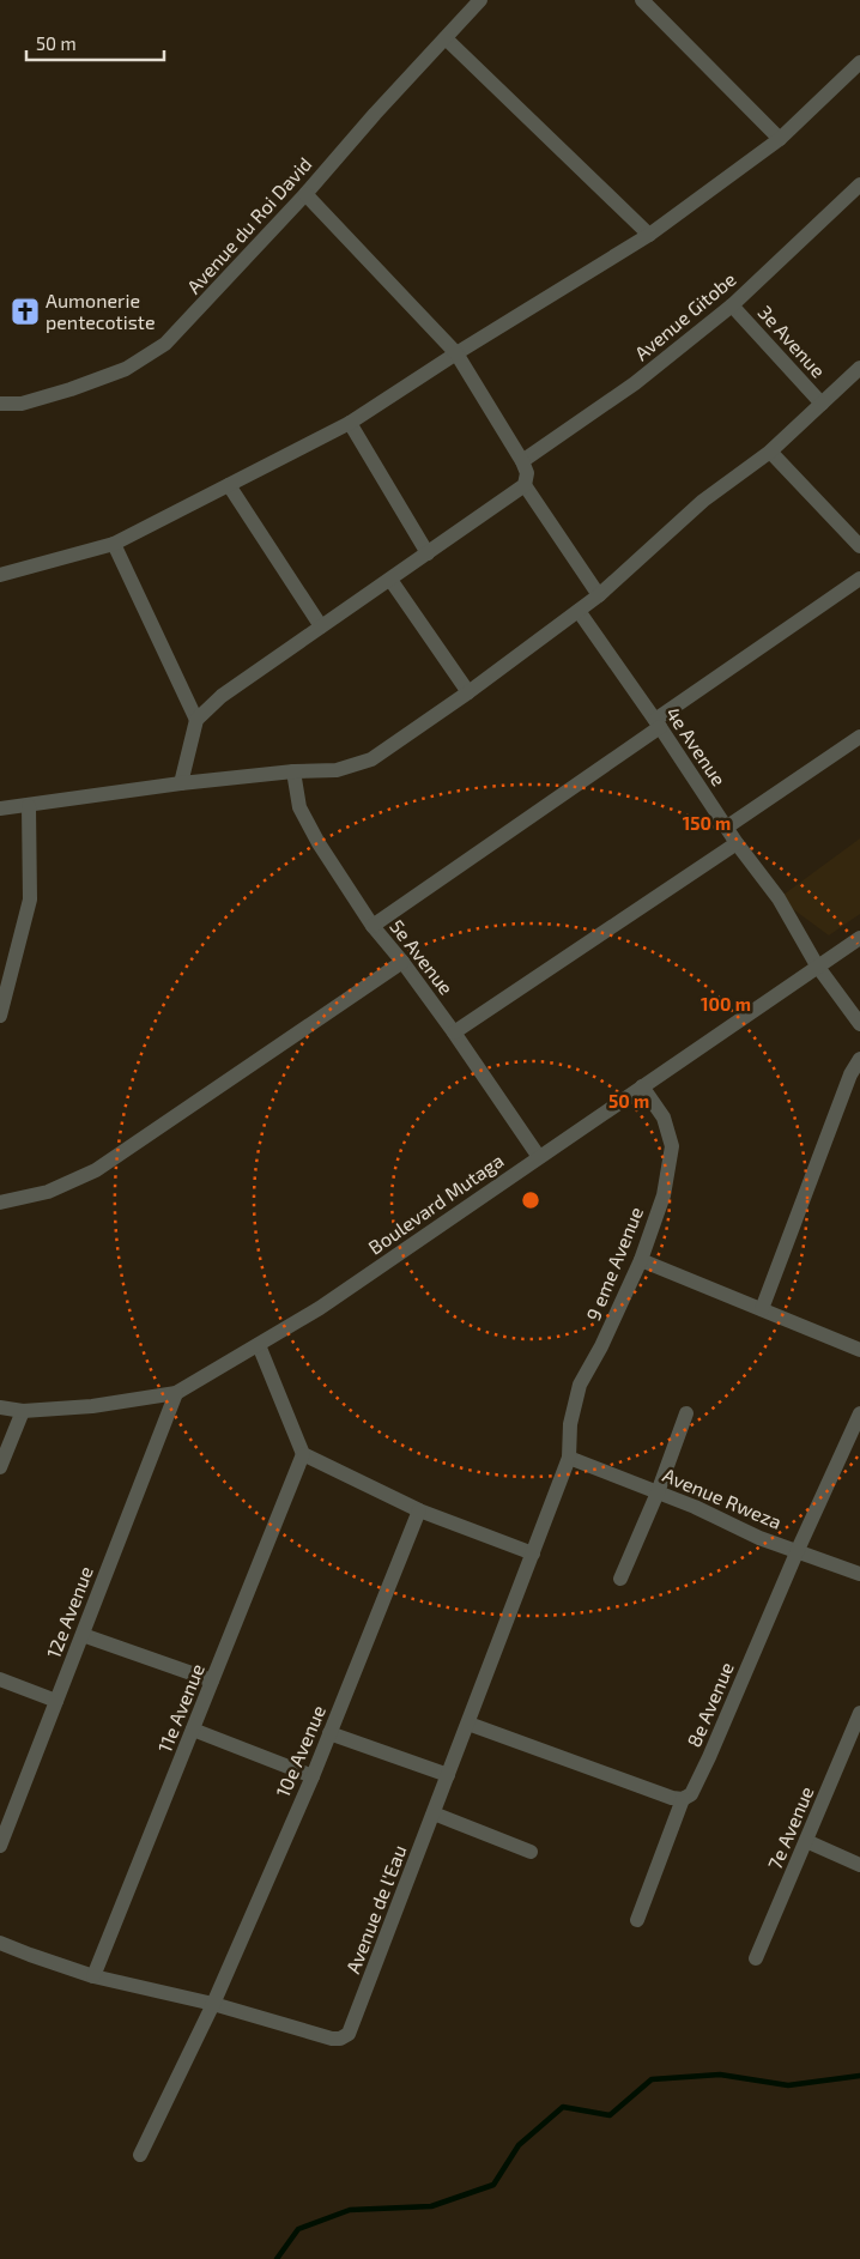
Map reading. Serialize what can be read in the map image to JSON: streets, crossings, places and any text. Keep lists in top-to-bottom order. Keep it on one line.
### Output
{"streets":{"street":["Avenue du Roi David","Avenue Gitobe","3e Avenue","4e Avenue","5e Avenue","Boulevard Mutaga","9 eme Avenue","Avenue Rweza","12e Avenue","8e Avenue","11e Avenue","10e Avenue","7e Avenue","Avenue de l'Eau"]},"crossings":[["Avenue Gitobe","3e Avenue"],["4e Avenue","Boulevard Mutaga"],["5e Avenue","Boulevard Mutaga"],["Boulevard Mutaga","9 eme Avenue"],["Boulevard Mutaga","12e Avenue"],["9 eme Avenue","Avenue Rweza"],["9 eme Avenue","Avenue de l'Eau"],["Avenue Rweza","8e Avenue"],["Avenue Rweza","Avenue de l'Eau"],["11e Avenue","Avenue de l'Eau"],["10e Avenue","Avenue de l'Eau"]],"places":{"church":["Aumonerie pentecotiste"]},"scale_bar":"50 m","rings":["150 m","100 m","50 m"]}
